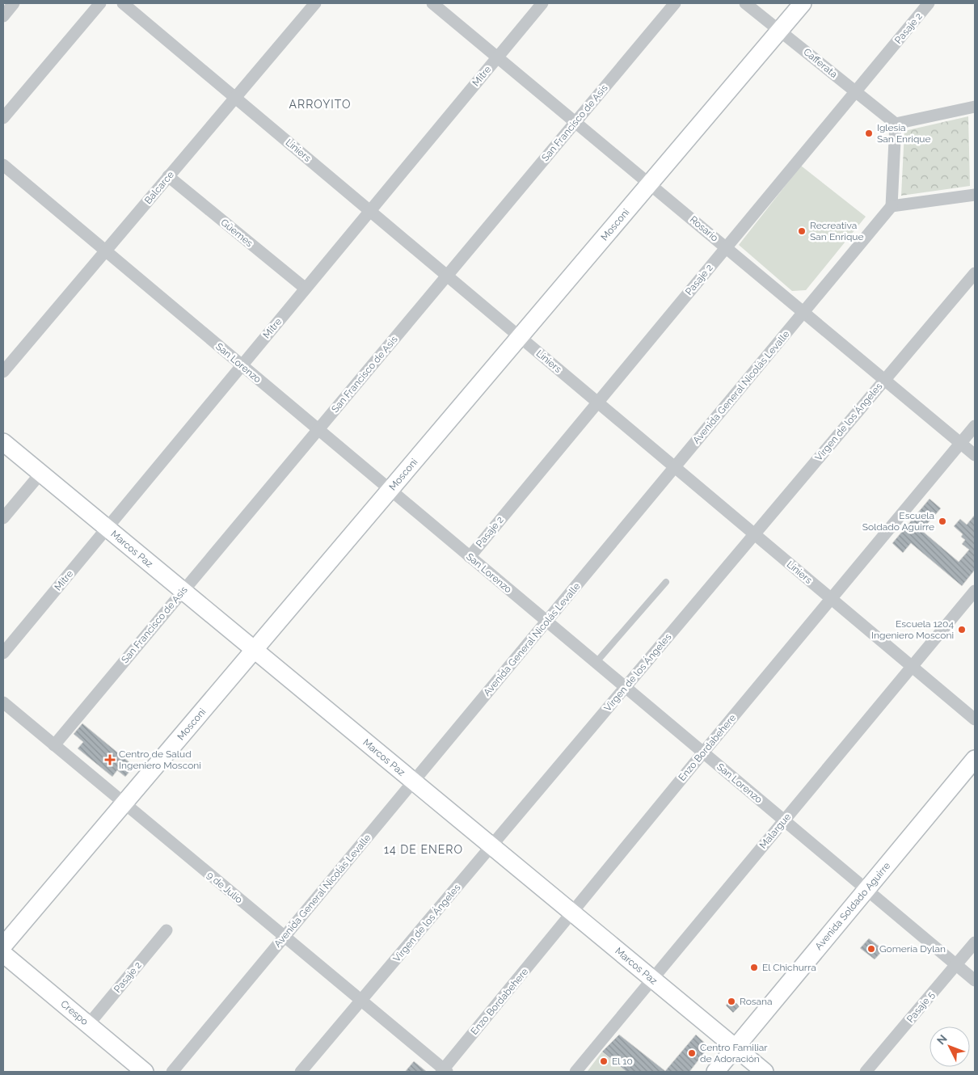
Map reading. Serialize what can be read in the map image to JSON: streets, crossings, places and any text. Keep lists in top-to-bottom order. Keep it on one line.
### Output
{"streets":{"street":["Pasaje 2","Cafferata","Mitre","San Francisco de Asis","Liniers","Balcarce","Mosconi","Rosario","Güemes","San Lorenzo","Avenida General Nicolás Levalle","Virgen de los Ángeles","Marcos Paz","Enzo Bordabehere","Malargue","9 de Julio","Avenida Soldado Aguirre","Pasaje 5","Crespo"]},"crossings":[["Pasaje 2","Cafferata"],["Pasaje 2","Liniers"],["Pasaje 2","Rosario"],["Pasaje 2","San Lorenzo"],["Pasaje 2","Crespo"],["Cafferata","Mosconi"],["Mitre","Liniers"],["Mitre","Rosario"],["Mitre","Güemes"],["Mitre","San Lorenzo"],["Mitre","Marcos Paz"],["San Francisco de Asis","Liniers"],["San Francisco de Asis","Rosario"],["San Francisco de Asis","San Lorenzo"],["San Francisco de Asis","Marcos Paz"],["San Francisco de Asis","9 de Julio"],["Liniers","Balcarce"],["Liniers","Mosconi"],["Liniers","Avenida General Nicolás Levalle"],["Liniers","Virgen de los Ángeles"],["Liniers","Enzo Bordabehere"],["Liniers","Malargue"],["Balcarce","Güemes"],["Balcarce","San Lorenzo"],["Mosconi","Rosario"],["Mosconi","San Lorenzo"],["Mosconi","Marcos Paz"],["Mosconi","9 de Julio"],["Rosario","Avenida General Nicolás Levalle"],["Rosario","Virgen de los Ángeles"],["Rosario","Enzo Bordabehere"],["San Lorenzo","Avenida General Nicolás Levalle"],["San Lorenzo","Virgen de los Ángeles"],["San Lorenzo","Enzo Bordabehere"],["San Lorenzo","Malargue"],["San Lorenzo","Avenida Soldado Aguirre"],["San Lorenzo","Pasaje 5"],["Avenida General Nicolás Levalle","Marcos Paz"],["Avenida General Nicolás Levalle","9 de Julio"],["Virgen de los Ángeles","Marcos Paz"],["Virgen de los Ángeles","9 de Julio"],["Marcos Paz","Enzo Bordabehere"],["Marcos Paz","Malargue"],["Marcos Paz","Avenida Soldado Aguirre"],["Enzo Bordabehere","9 de Julio"]],"districts":["ARROYITO","14 DE ENERO"],"places":{"other":["Iglesia San Enrique","Recreativa San Enrique","Escuela Soldado Aguirre","Escuela 1204 Ingeniero Mosconi","Gomería Dylan","El Chichurra","Rosana","Centro Familiar de Adoración","El 10"],"health":["Centro de Salud Ingeniero Mosconi"]},"north":"top left"}
